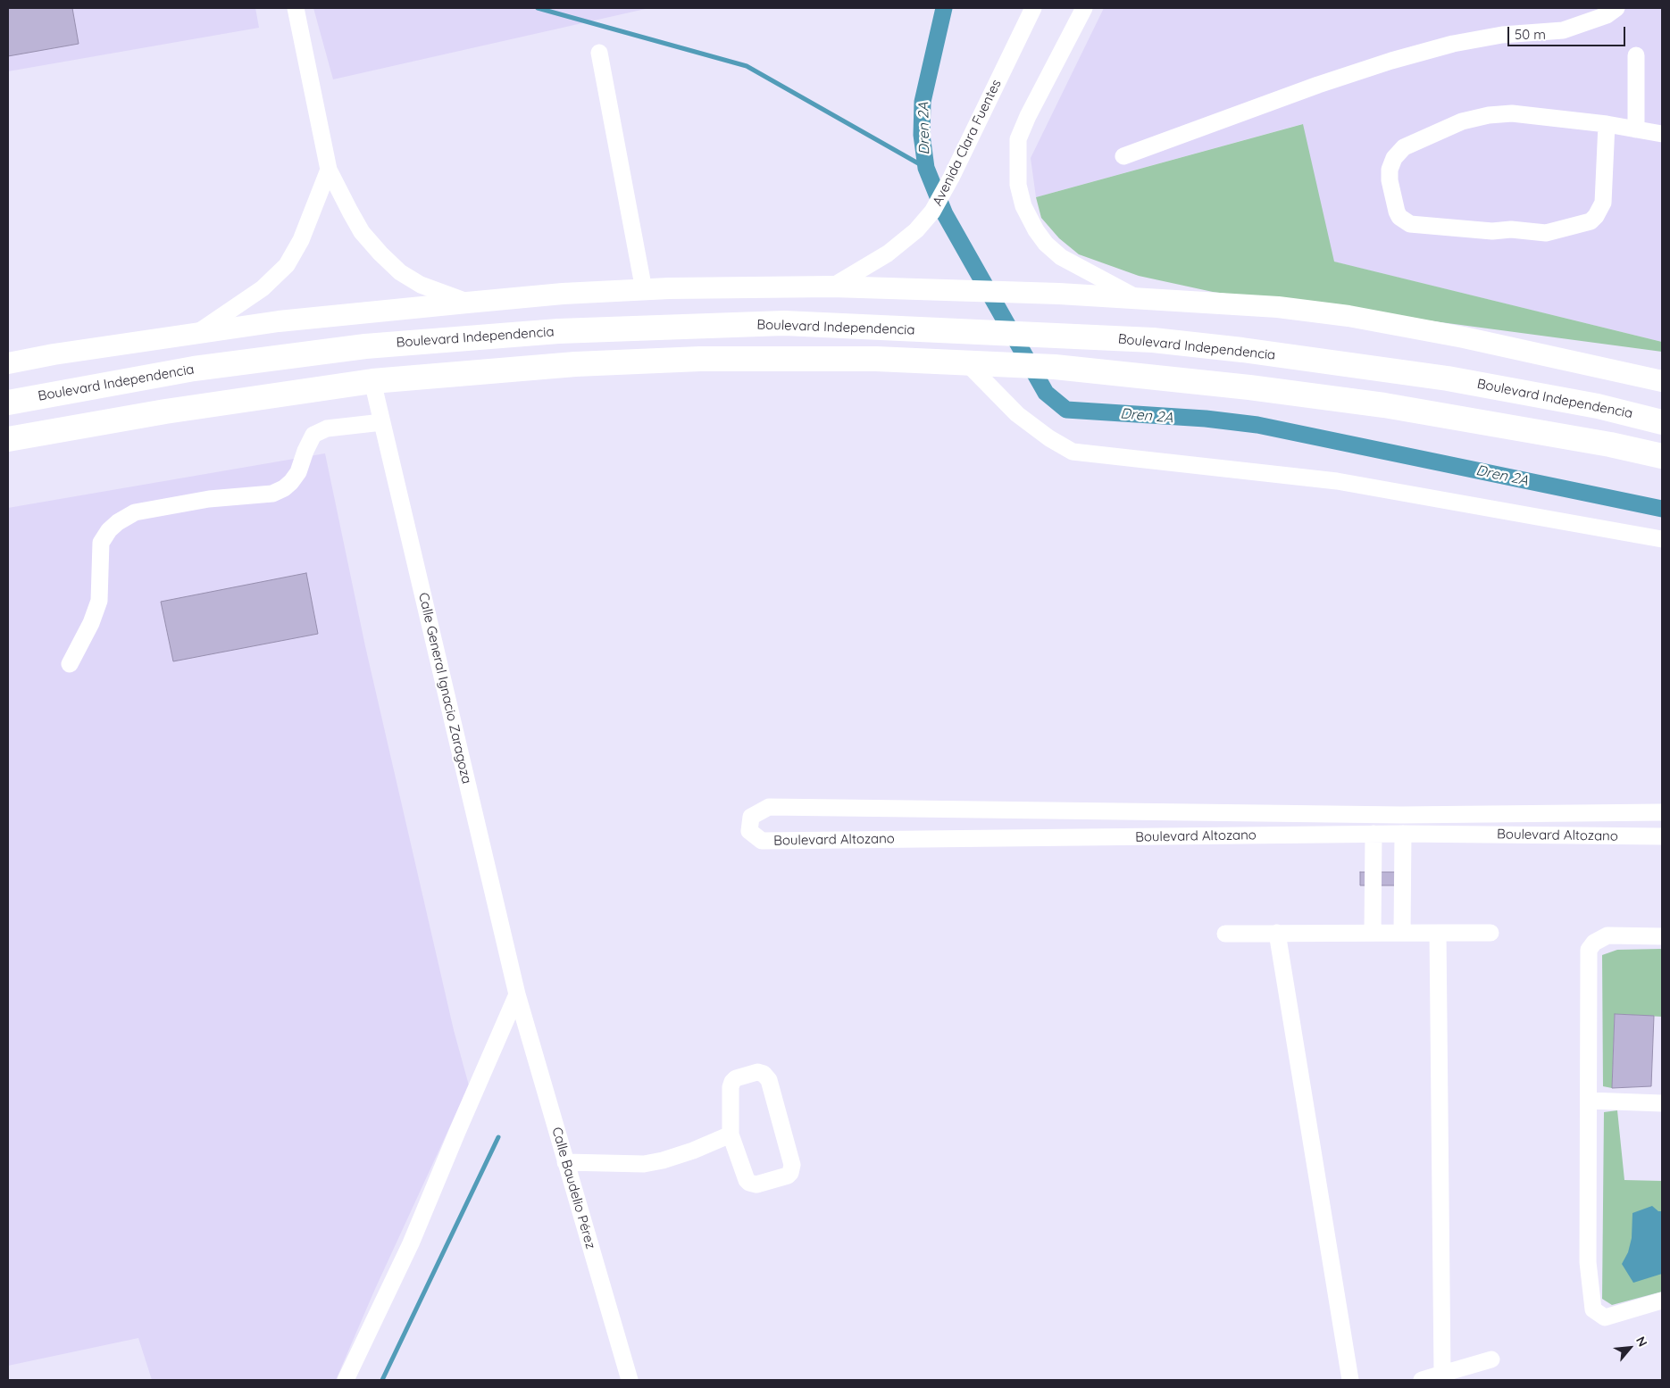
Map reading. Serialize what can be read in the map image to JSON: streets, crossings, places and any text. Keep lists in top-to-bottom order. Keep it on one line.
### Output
{"streets":{"highway":["Boulevard Independencia"],"street":["Avenida Clara Fuentes","Calle General Ignacio Zaragoza","Boulevard Altozano","Calle Baudelio Pérez"]},"crossings":[["Calle General Ignacio Zaragoza","Calle Baudelio Pérez"]],"water":["Dren 2A"],"scale_bar":"50 m","north":"top right"}
